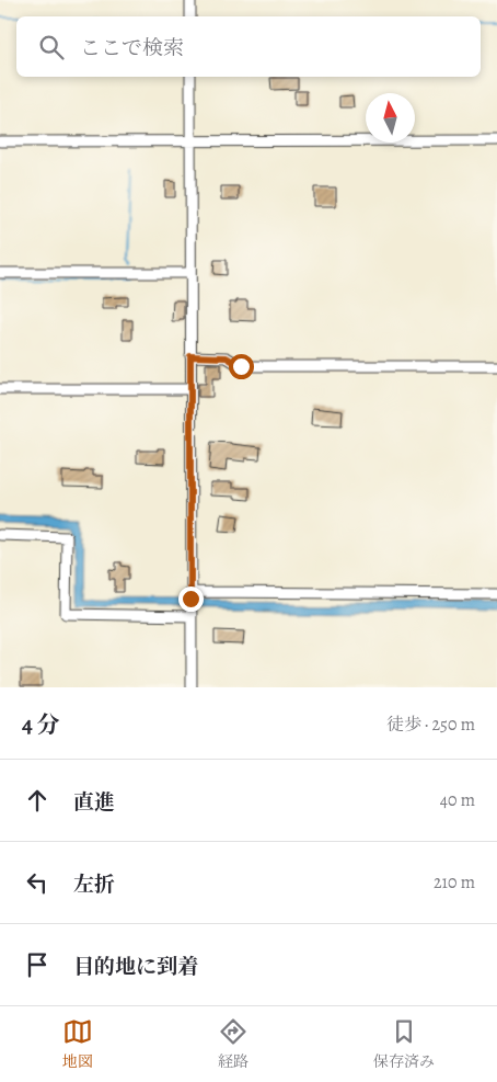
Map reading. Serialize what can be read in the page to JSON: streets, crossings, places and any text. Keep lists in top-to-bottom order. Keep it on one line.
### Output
{"north":"top","page":{"search":"ここで検索","heading":["4 分","徒歩 · 250 m"],"list":[["直進","40 m"],["左折","210 m"],"目的地に到着"],"nav":["地図","経路","保存済み"]}}
